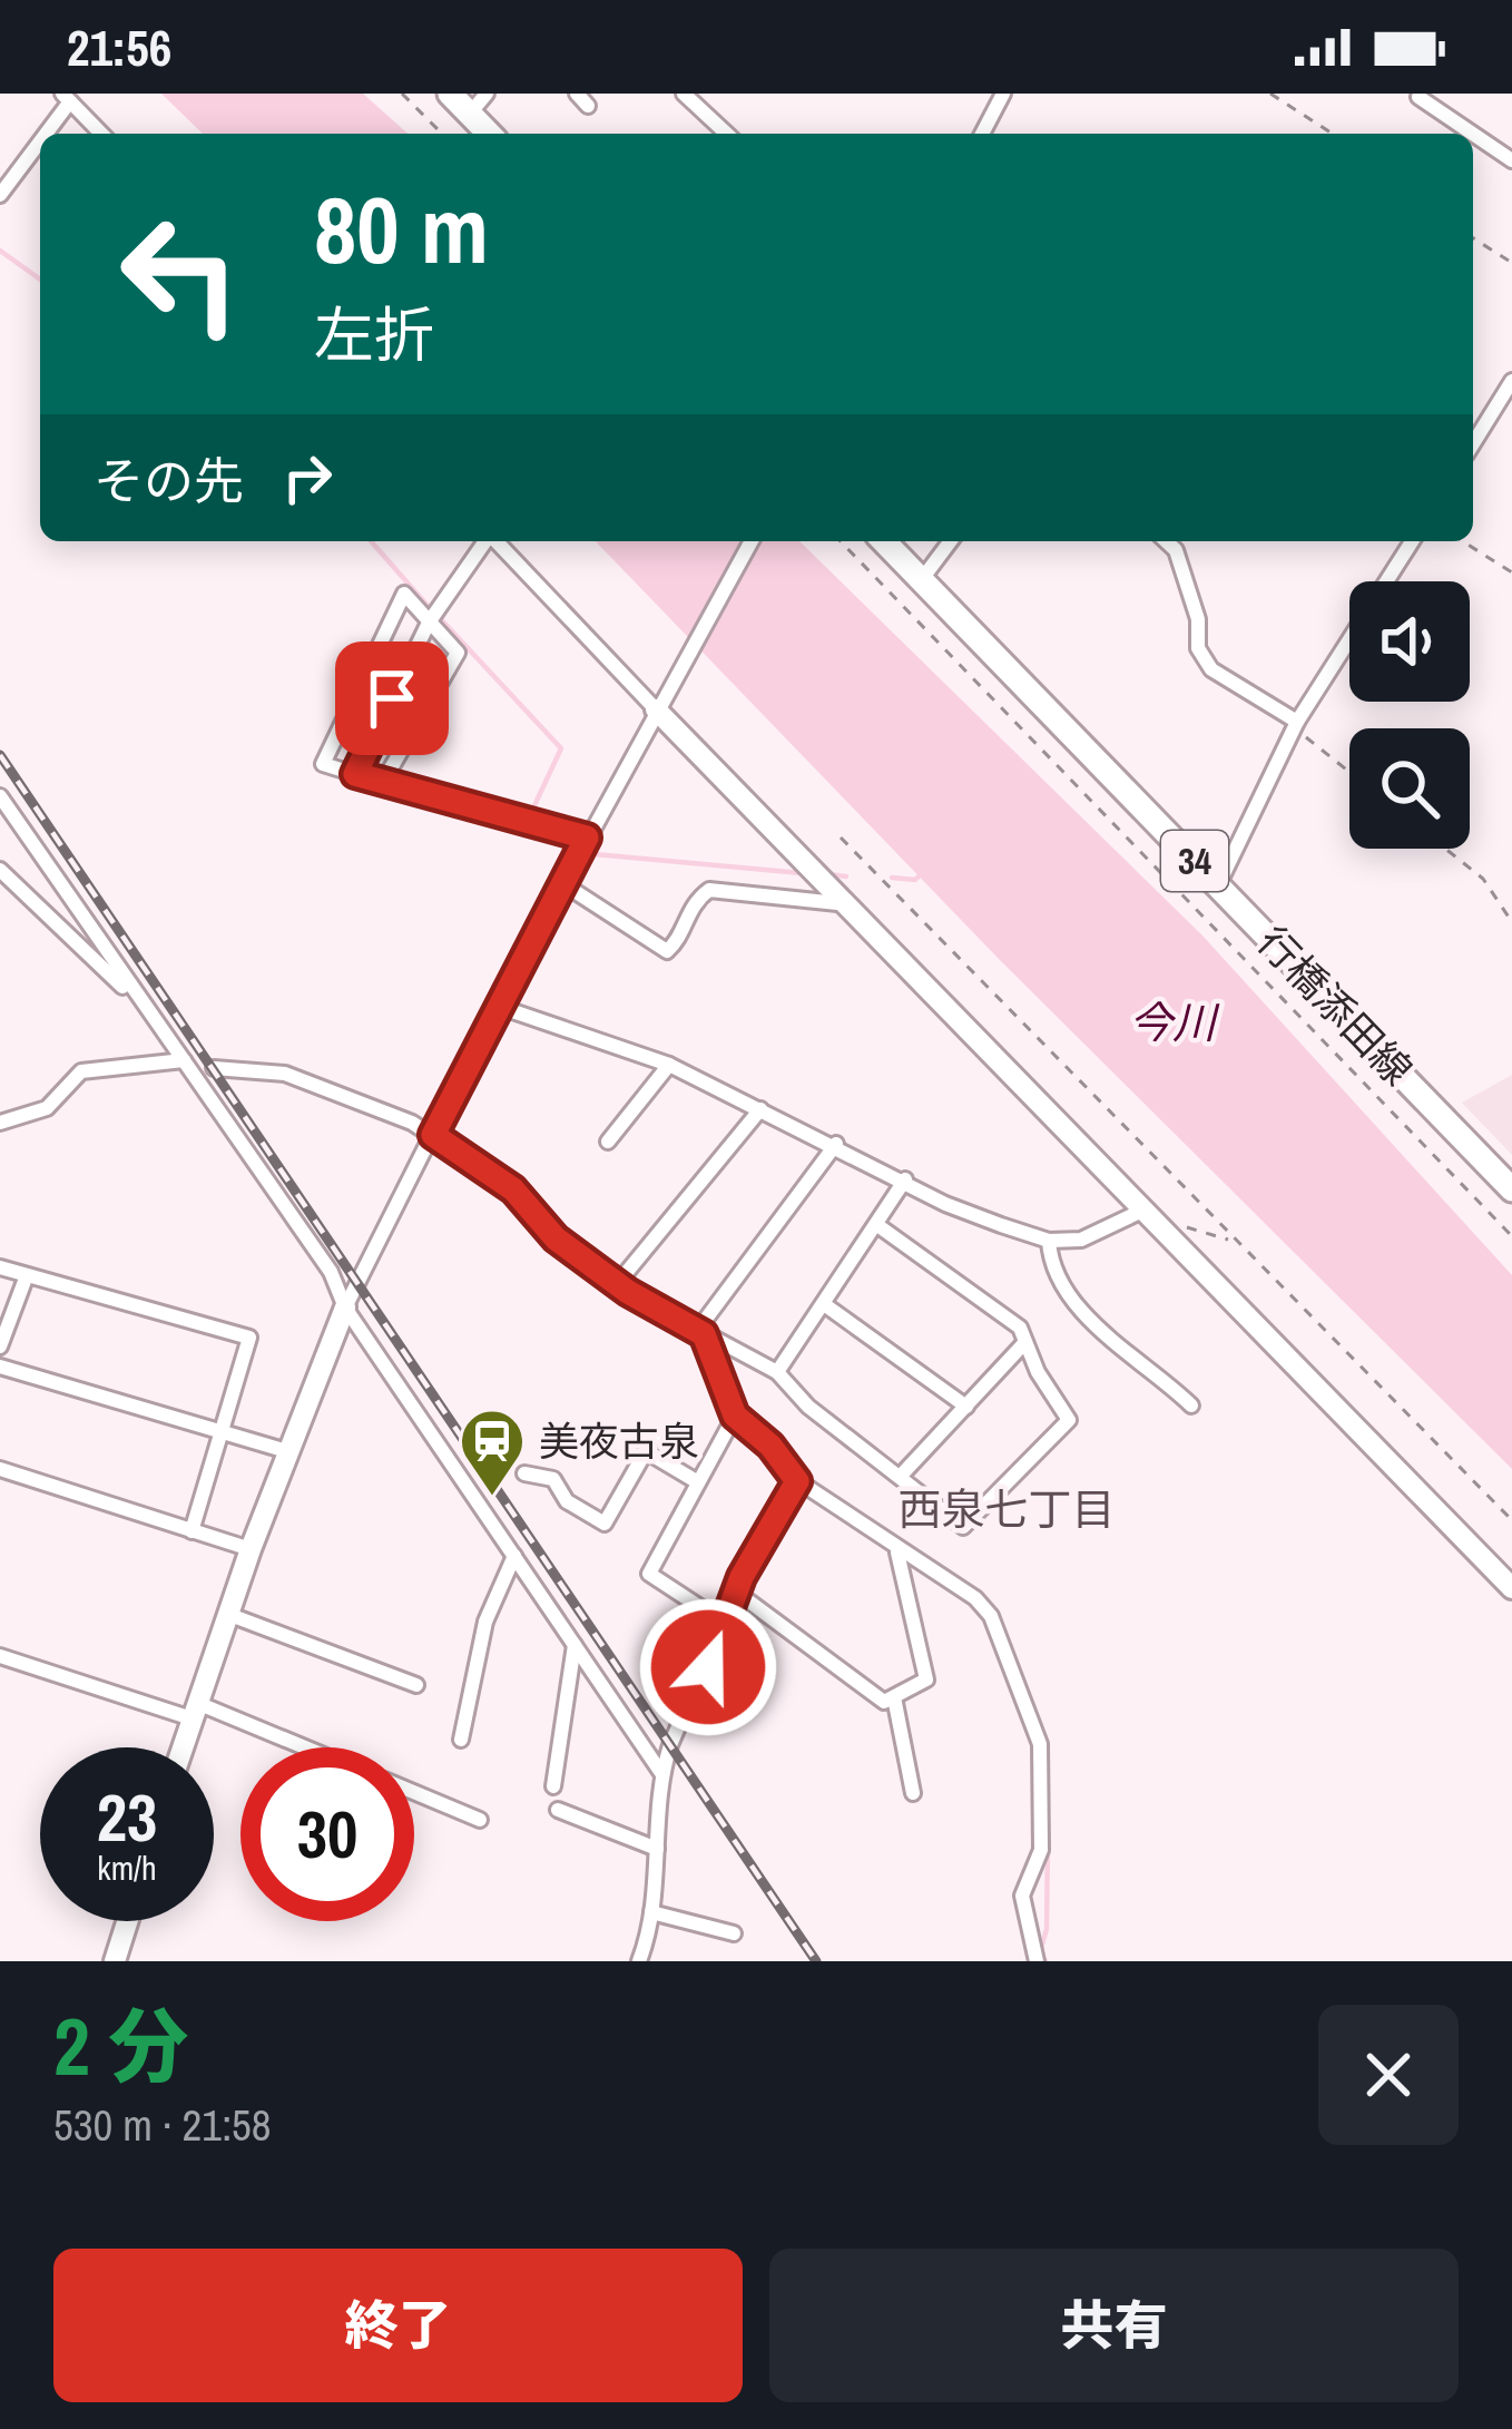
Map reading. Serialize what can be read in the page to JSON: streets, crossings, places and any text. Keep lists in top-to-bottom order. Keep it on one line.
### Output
{"streets":{"main road":["34","行橋添田線"]},"districts":["西泉七丁目"],"water":["今川"],"places":{"station":["美夜古泉"]},"page":{"status":"21:56","turn":["80 m","左折"],"then":"その先","speed":"23 km/h","limit":"30","heading":["2 分","530 m · 21:58"],"buttons":["終了","共有"]}}
